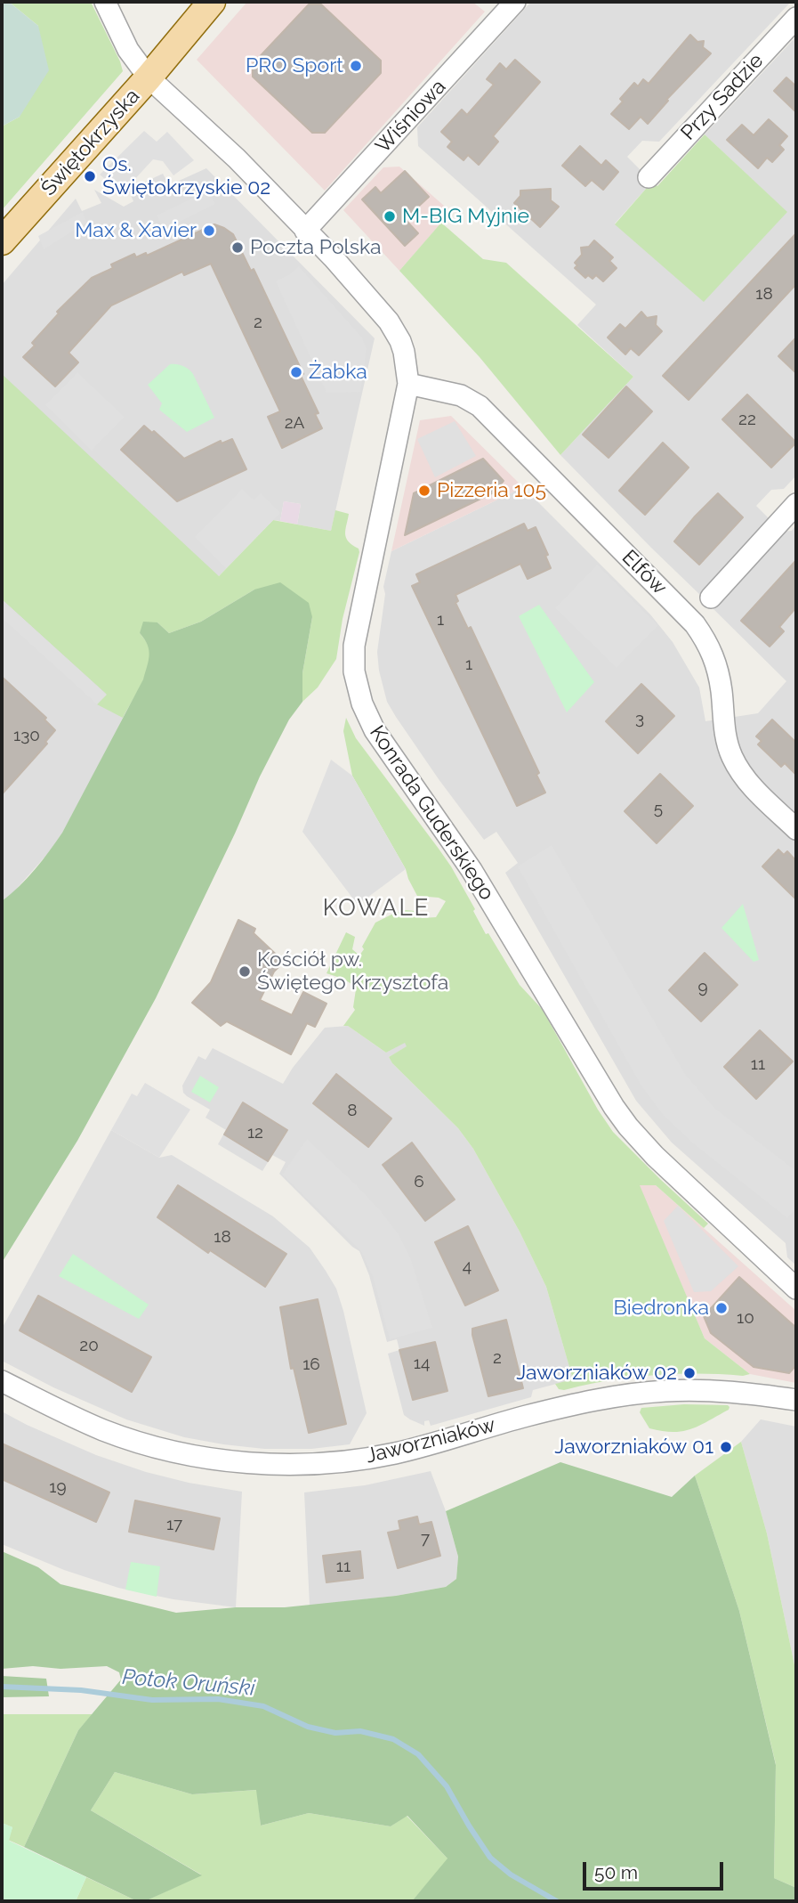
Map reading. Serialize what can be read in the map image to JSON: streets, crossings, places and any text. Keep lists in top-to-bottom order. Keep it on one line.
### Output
{"streets":{"main road":["Świętokrzyska"],"street":["Przy Sadzie","Wiśniowa","Elfów","Konrada Guderskiego","Jaworzniaków"]},"crossings":[["Wiśniowa","Konrada Guderskiego"],["Świętokrzyska","Konrada Guderskiego"],["Elfów","Konrada Guderskiego"]],"districts":["KOWALE"],"water":["Potok Oruński"],"places":["PRO Sport","Os. Świętokrzyskie 02","M-BIG Myjnie","Max & Xavier","Poczta Polska","Żabka","Pizzeria 105","Kościół pw. Świętego Krzysztofa","Biedronka","Jaworzniaków 02","Jaworzniaków 01"],"house_numbers":["18","2","22","2A","1","1","3","130","5","9","11","8","12","6","18","4","10","20","2","14","16","19","17","7","11"],"scale_bar":"50 m"}
